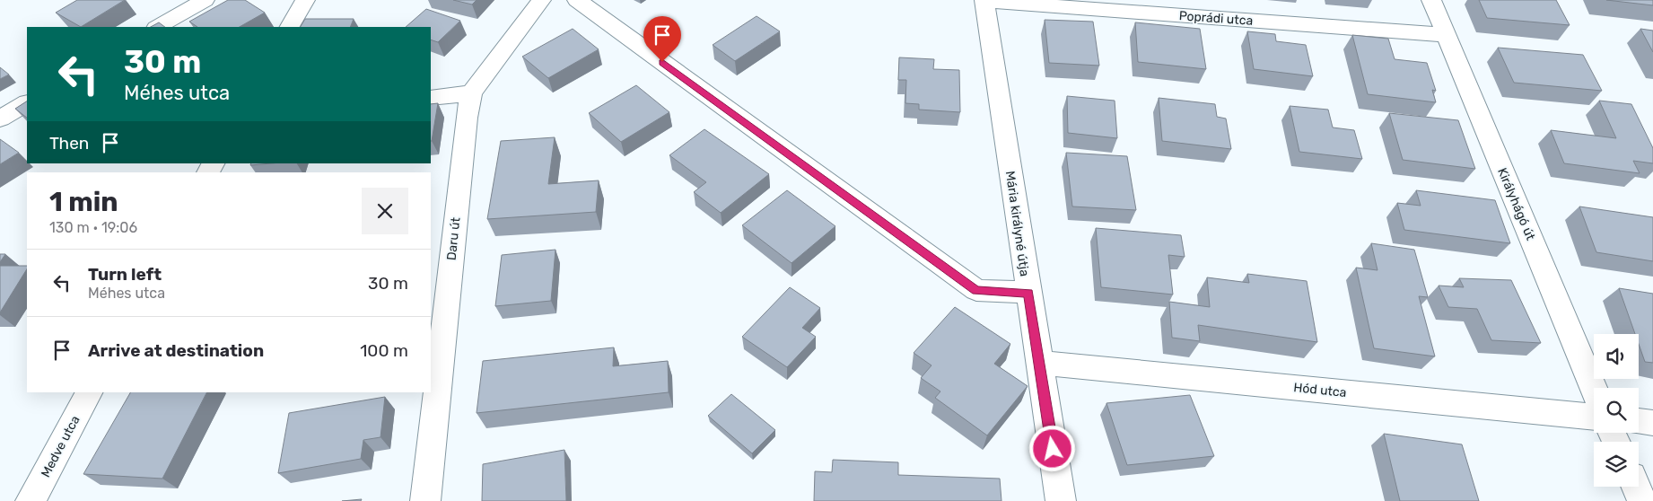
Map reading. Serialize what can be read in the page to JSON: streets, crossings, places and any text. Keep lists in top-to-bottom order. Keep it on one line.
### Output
{"streets":{"street":["Poprádi utca","Királyhágó út","Mária királyné útja","Daru út","Hód utca","Medve utca"]},"crossings":[["Poprádi utca","Királyhágó út"],["Poprádi utca","Mária királyné útja"],["Mária királyné útja","Hód utca"]],"page":{"turn":["30 m","Méhes utca"],"then":"Then","heading":["1 min","130 m · 19:06"],"list":[{"name":"Turn left","note":"Méhes utca","value":"30 m"},{"name":"Arrive at destination","value":"100 m"}]}}
